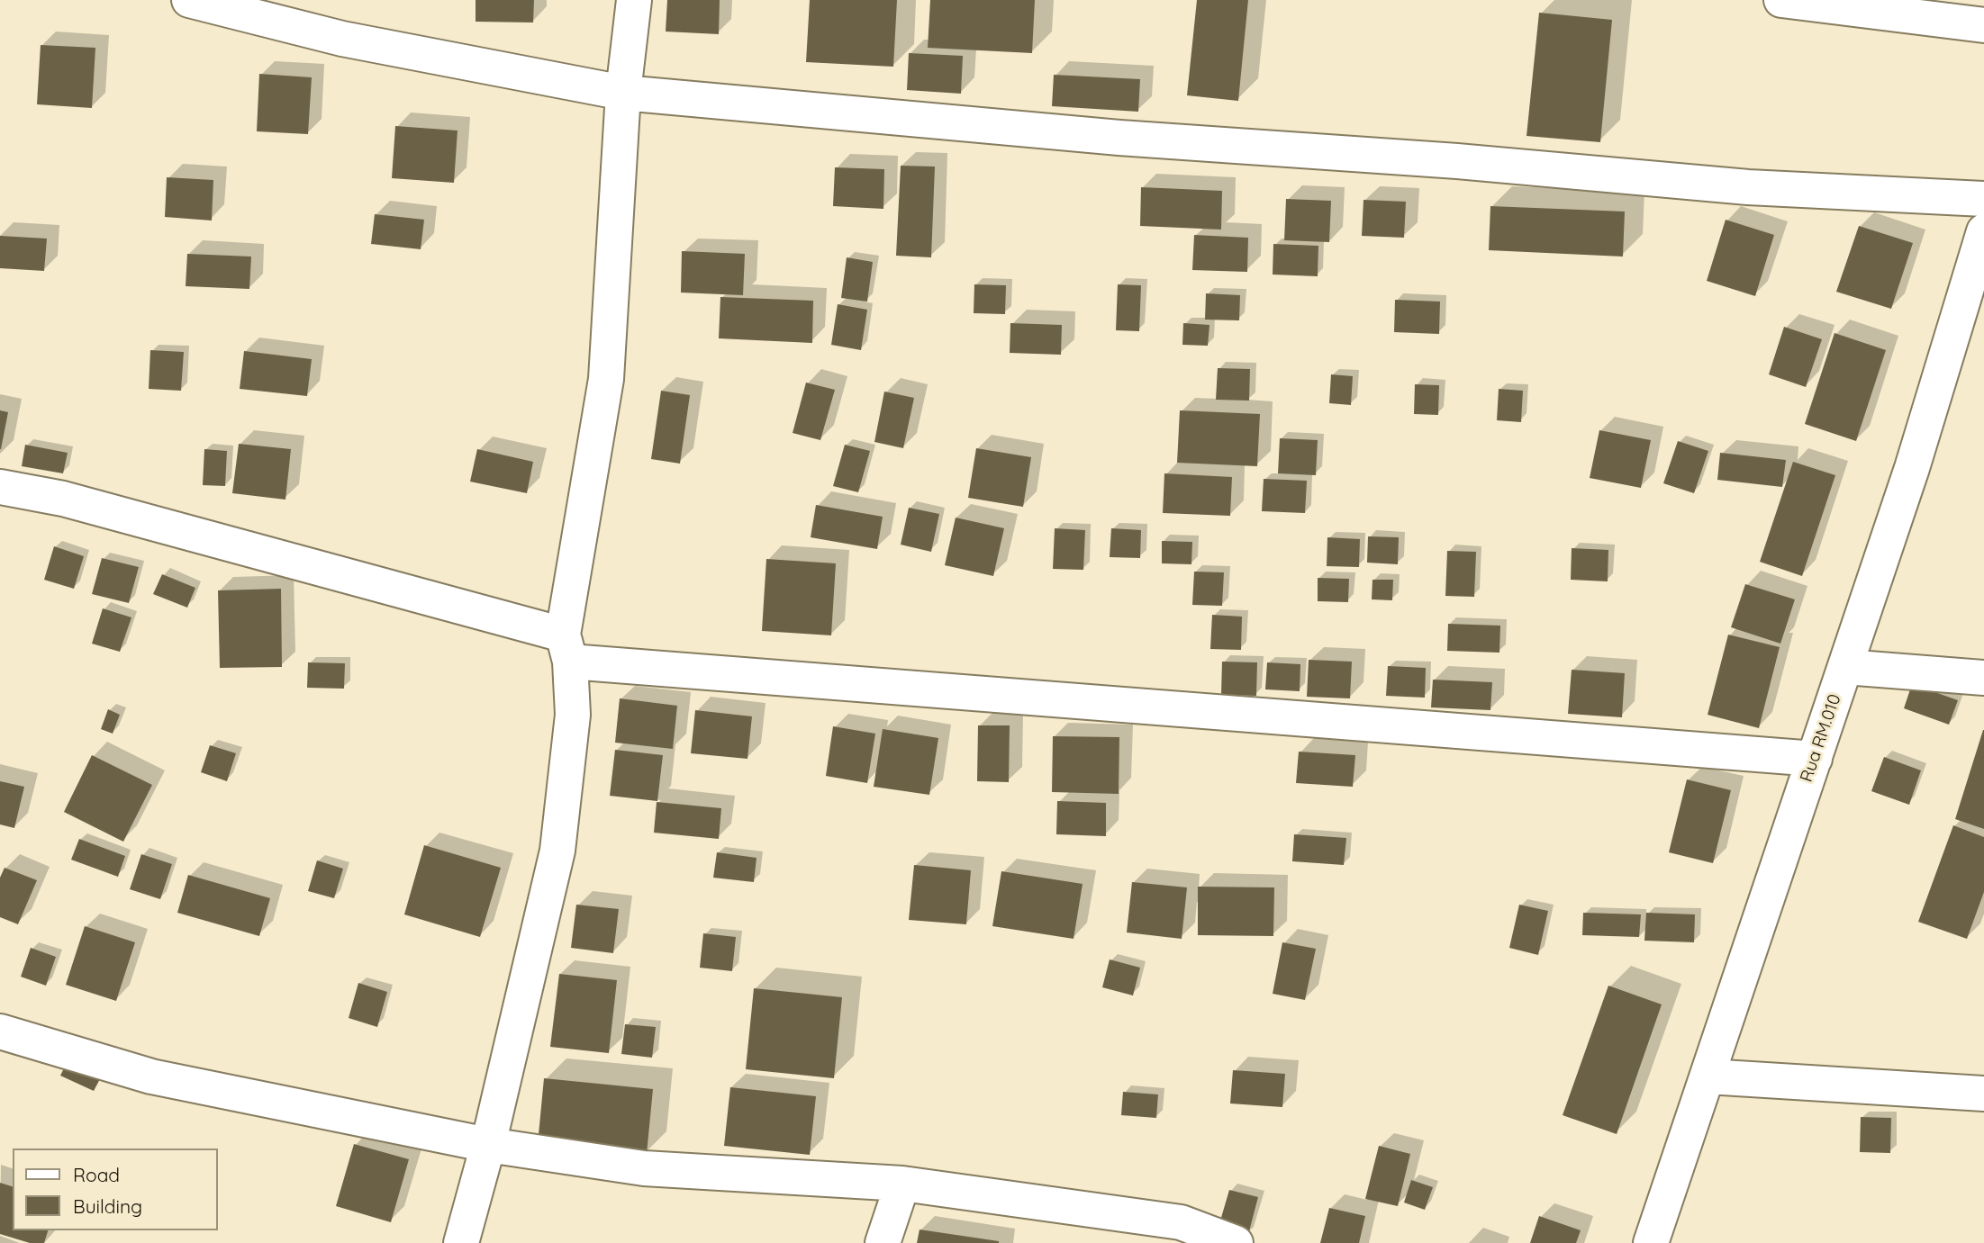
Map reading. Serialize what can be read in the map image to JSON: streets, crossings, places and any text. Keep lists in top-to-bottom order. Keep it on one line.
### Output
{"streets":{"street":["Rua RM.010"]},"legend":["Road","Building"]}
